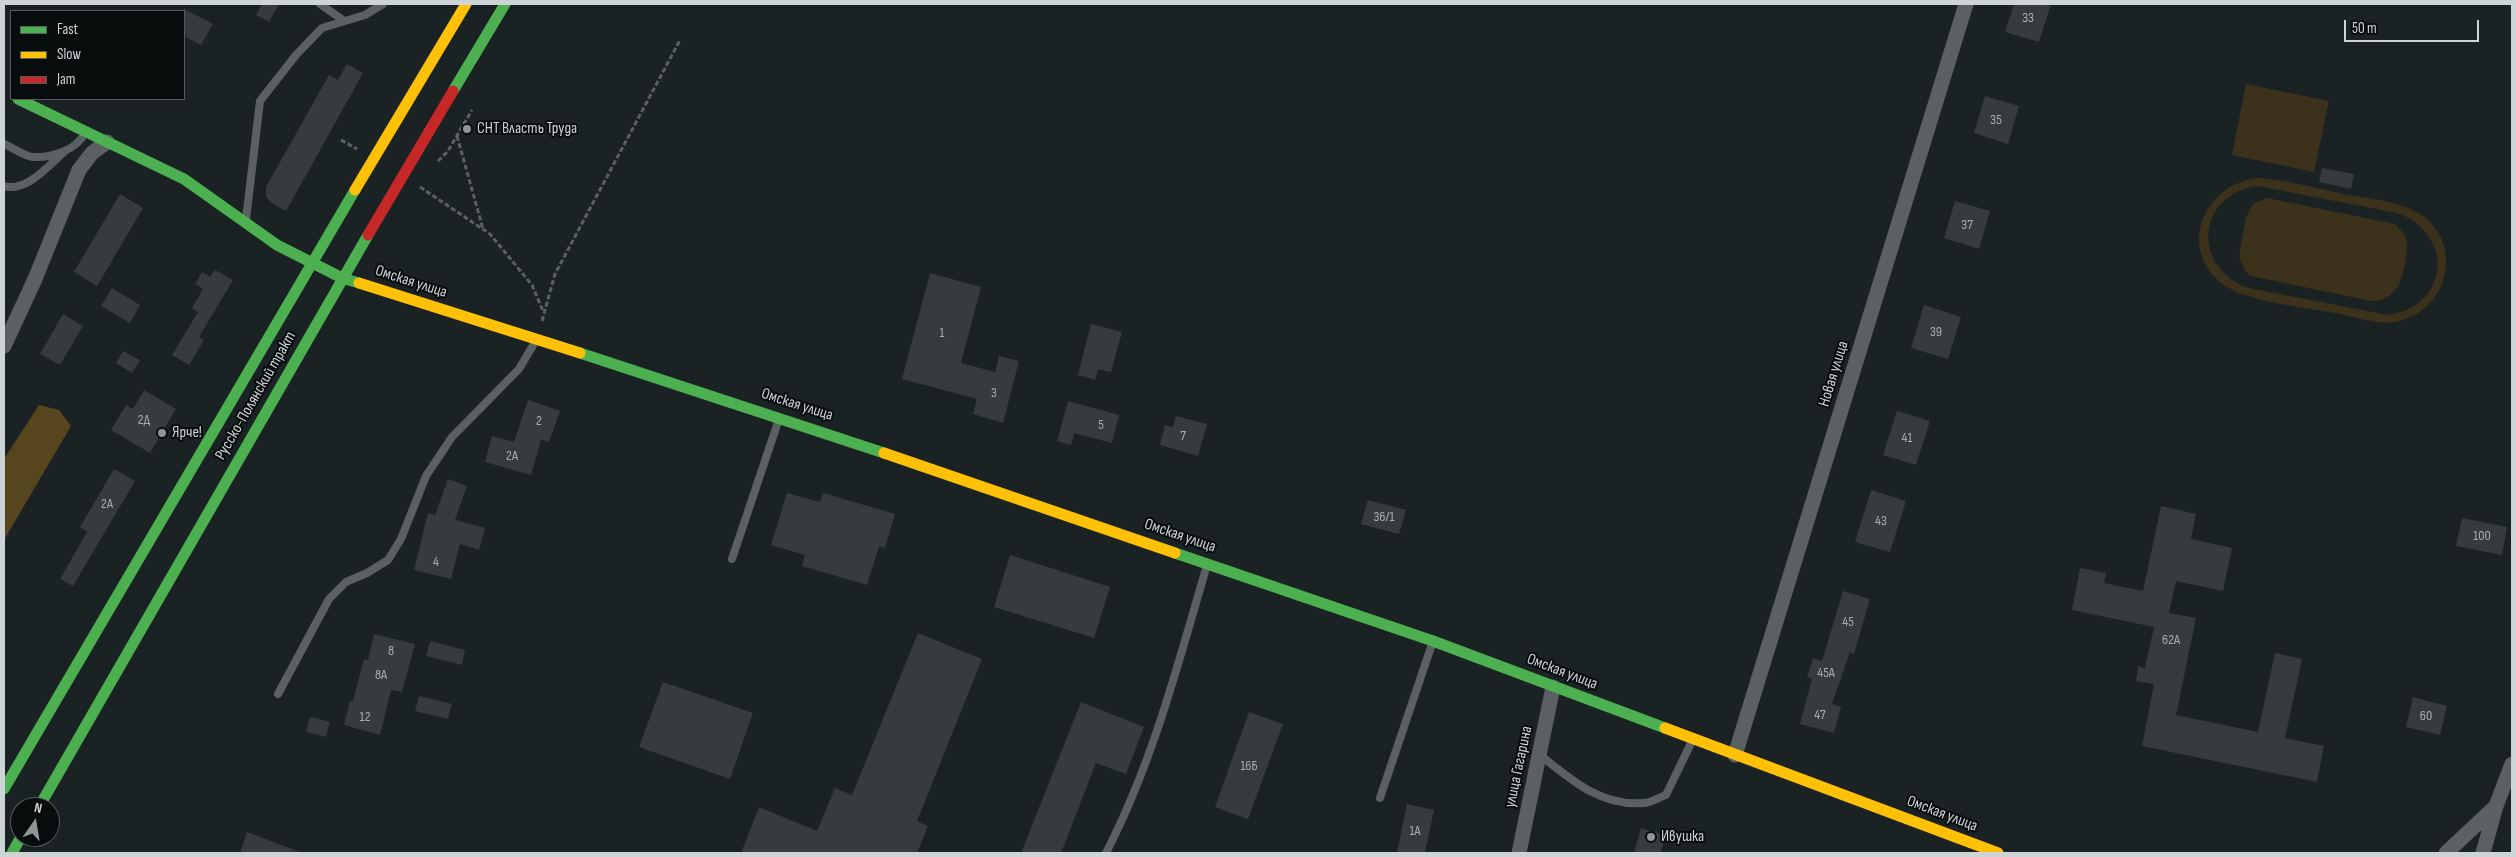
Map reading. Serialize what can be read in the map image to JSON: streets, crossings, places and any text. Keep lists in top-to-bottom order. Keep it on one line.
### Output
{"streets":{"street":["Омская улица","Новая улица","Русско-Полянский тракт","улица Гагарина"]},"crossings":[["Омская улица","Новая улица"],["Омская улица","Русско-Полянский тракт"],["Омская улица","улица Гагарина"]],"places":["СНТ Власть Труда","Ярче!","Ивушка"],"house_numbers":["33","35","37","39","1","3","2Д","2","5","7","41","2А","2А","36/1","43","100","4","45","62А","8","45А","8А","47","60","12","16Б","1А"],"legend":["Fast","Slow","Jam"],"scale_bar":"50 m","north":"top"}
